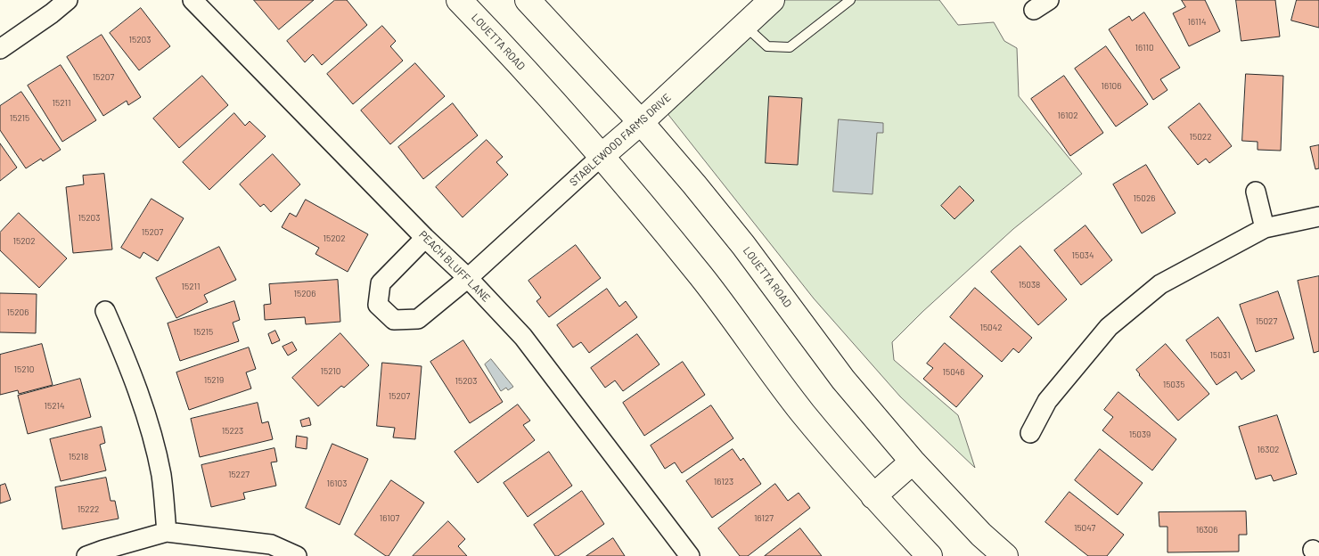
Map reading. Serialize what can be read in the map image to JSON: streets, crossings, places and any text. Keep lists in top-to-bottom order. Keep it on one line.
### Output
{"streets":{"main road":["LOUETTA ROAD","STABLEWOOD FARMS DRIVE"],"street":["PEACH BLUFF LANE"]},"crossings":[["LOUETTA ROAD","STABLEWOOD FARMS DRIVE"],["STABLEWOOD FARMS DRIVE","PEACH BLUFF LANE"]],"house_numbers":["16114","15203","16110","15207","16106","15211","16102","15215","15022","15026","15203","15207","15202","15202","15034","15038","15211","15206","15206","15027","15042","15215","15031","15210","15210","15046","15219","15203","15035","15207","15214","15223","15039","16302","15218","15227","16123","16103","15222","16107","16127","15047","16306"]}
